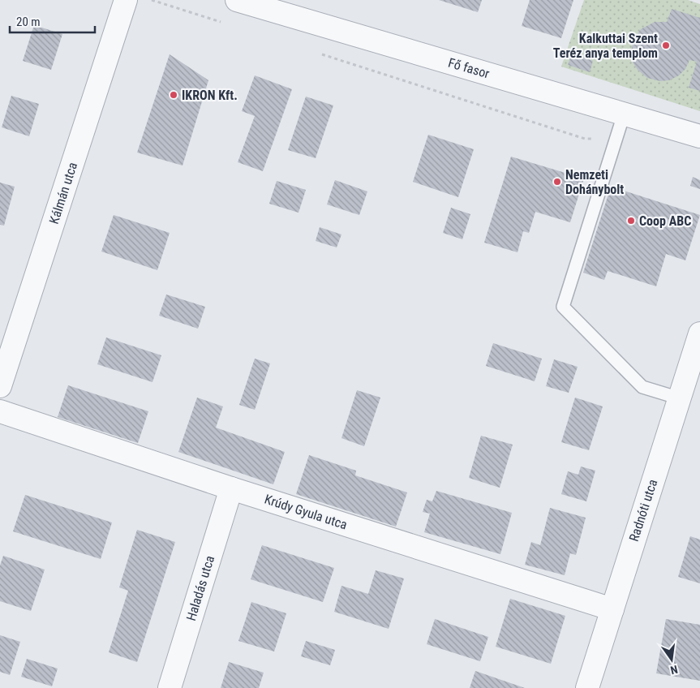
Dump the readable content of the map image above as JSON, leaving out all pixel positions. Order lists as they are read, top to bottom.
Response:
{
  "streets": {
    "street": [
      "Fő fasor",
      "Kálmán utca",
      "Radnóti utca",
      "Krúdy Gyula utca",
      "Haladás utca"
    ]
  },
  "crossings": [
    ["Radnóti utca", "Krúdy Gyula utca"],
    ["Krúdy Gyula utca", "Haladás utca"]
  ],
  "places": [
    "Kalkuttai Szent Teréz anya templom",
    "IKRON Kft.",
    "Nemzeti Dohánybolt",
    "Coop ABC"
  ],
  "scale_bar": "20 m",
  "north": "bottom"
}
